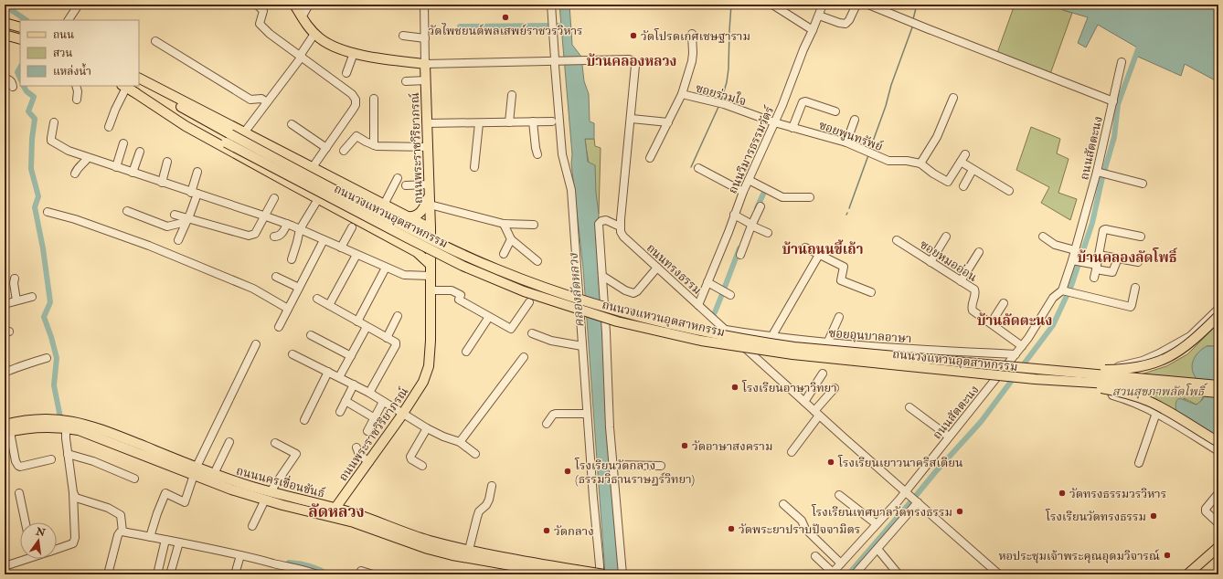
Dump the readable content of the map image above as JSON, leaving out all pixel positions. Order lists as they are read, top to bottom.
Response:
{
  "streets": {
    "main road": ["ถนนพระราชวิริยาภรณ์", "ถนนวงแหวนอุตสาหกรรม", "ถนนนครเขื่อนขันธ์"],
    "street": [
      "ซอยร่วมใจ",
      "ซอยพูนทรัพย์",
      "ถนนสัตตะนง",
      "ถนนวิมารธรรมวัตร์",
      "ซอยหมออ่อน",
      "ถนนทรงธรรม",
      "ซอยอุนบาลอาษา"
    ]
  },
  "crossings": [
    ["ซอยร่วมใจ", "ซอยพูนทรัพย์"],
    ["ซอยร่วมใจ", "ถนนวิมารธรรมวัตร์"],
    ["ซอยพูนทรัพย์", "ถนนวิมารธรรมวัตร์"],
    ["ถนนพระราชวิริยาภรณ์", "ถนนวงแหวนอุตสาหกรรม"],
    ["ถนนพระราชวิริยาภรณ์", "ถนนนครเขื่อนขันธ์"],
    ["ถนนสัตตะนง", "ซอยหมออ่อน"],
    ["ถนนสัตตะนง", "ถนนทรงธรรม"],
    ["ถนนสัตตะนง", "ซอยอุนบาลอาษา"],
    ["ถนนวิมารธรรมวัตร์", "ถนนทรงธรรม"],
    ["ถนนทรงธรรม", "ซอยอุนบาลอาษา"]
  ],
  "districts": [
    "บ้านคลองหลวง",
    "บ้านถนนขี้เถ้า",
    "บ้านคลองลัดโพธิ์",
    "บ้านลัดตะนง",
    "ลัดหลวง"
  ],
  "water": ["คลองลัดหลวง"],
  "parks": ["สวนสุขภาพลัดโพธิ์"],
  "places": [
    "วัดไพชยนต์พลเสพย์ราชวรวิหาร",
    "วัดโปรดเกศเชษฐาราม",
    "โรงเรียนอาษาวิทยา",
    "วัดอาษาสงคราม",
    "โรงเรียนเยาวนาคริสเตียน",
    "โรงเรียนวัดกลาง (ธรรมวิธานราษฎร์วิทยา)",
    "วัดทรงธรรมวรวิหาร",
    "โรงเรียนเทศบาลวัดทรงธรรม",
    "โรงเรียนวัดทรงธรรม",
    "วัดพระยาปราบปัจจามิตร",
    "วัดกลาง",
    "หอประชุมเจ้าพระคุณอุดมวิจารณ์"
  ],
  "legend": ["ถนน", "สวน", "แหล่งน้ำ"],
  "north": "top"
}
